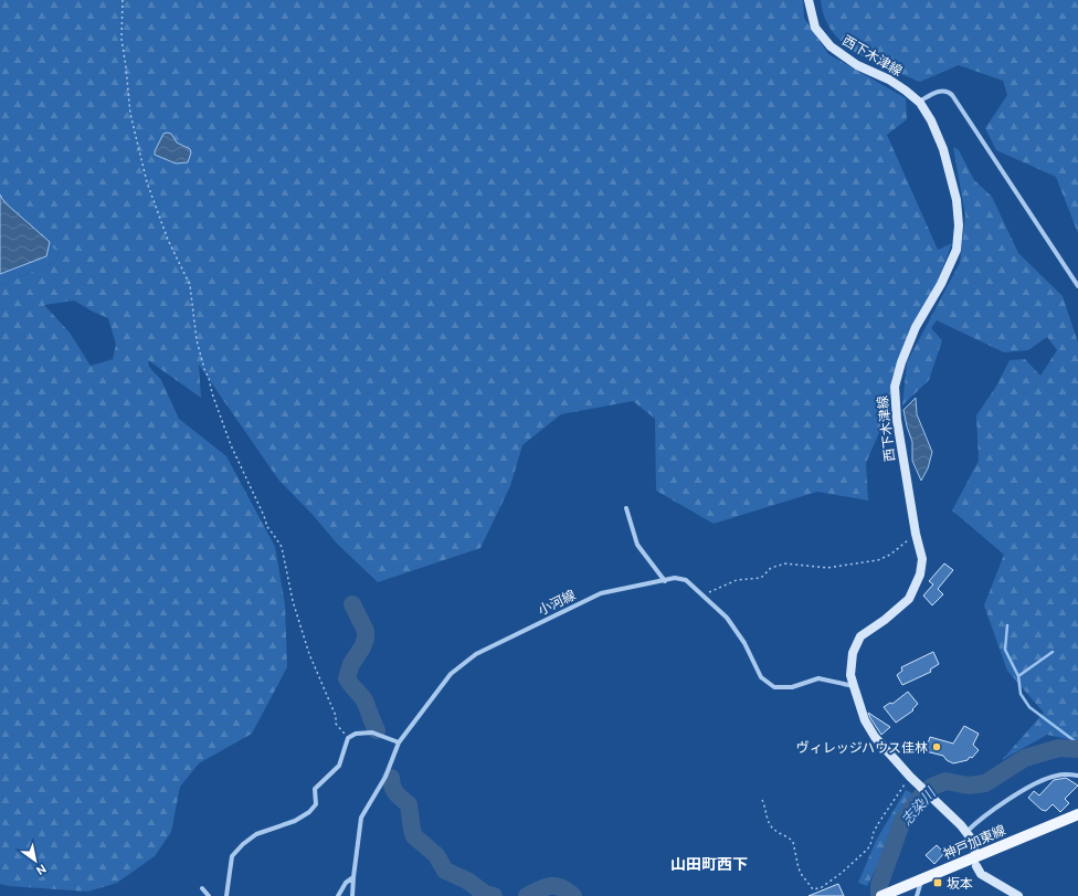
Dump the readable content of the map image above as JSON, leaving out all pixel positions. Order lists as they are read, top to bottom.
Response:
{
  "streets": {
    "main road": ["神戸加東線"],
    "street": ["西下木津線", "小河線"]
  },
  "crossings": [
    ["西下木津線", "小河線"],
    ["西下木津線", "神戸加東線"]
  ],
  "districts": ["山田町西下"],
  "water": ["志染川"],
  "places": {
    "other": ["ヴィレッジハウス佳林"],
    "transit": ["坂本"]
  },
  "north": "bottom right"
}
